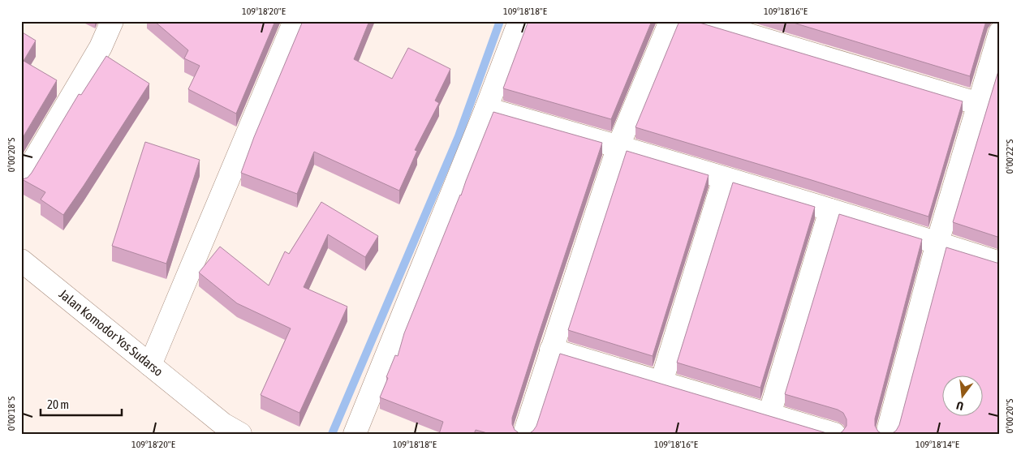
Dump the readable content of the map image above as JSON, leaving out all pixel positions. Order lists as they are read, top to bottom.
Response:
{
  "streets": {
    "street": ["Jalan Komodor Yos Sudarso"]
  },
  "scale_bar": "20 m",
  "north": "bottom",
  "coordinates": [
    "109°18'20\"E",
    "109°18'18\"E",
    "109°18'16\"E",
    "0°00'20\"S",
    "0°00'22\"S",
    "0°00'18\"S",
    "109°18'14\"E"
  ]
}
